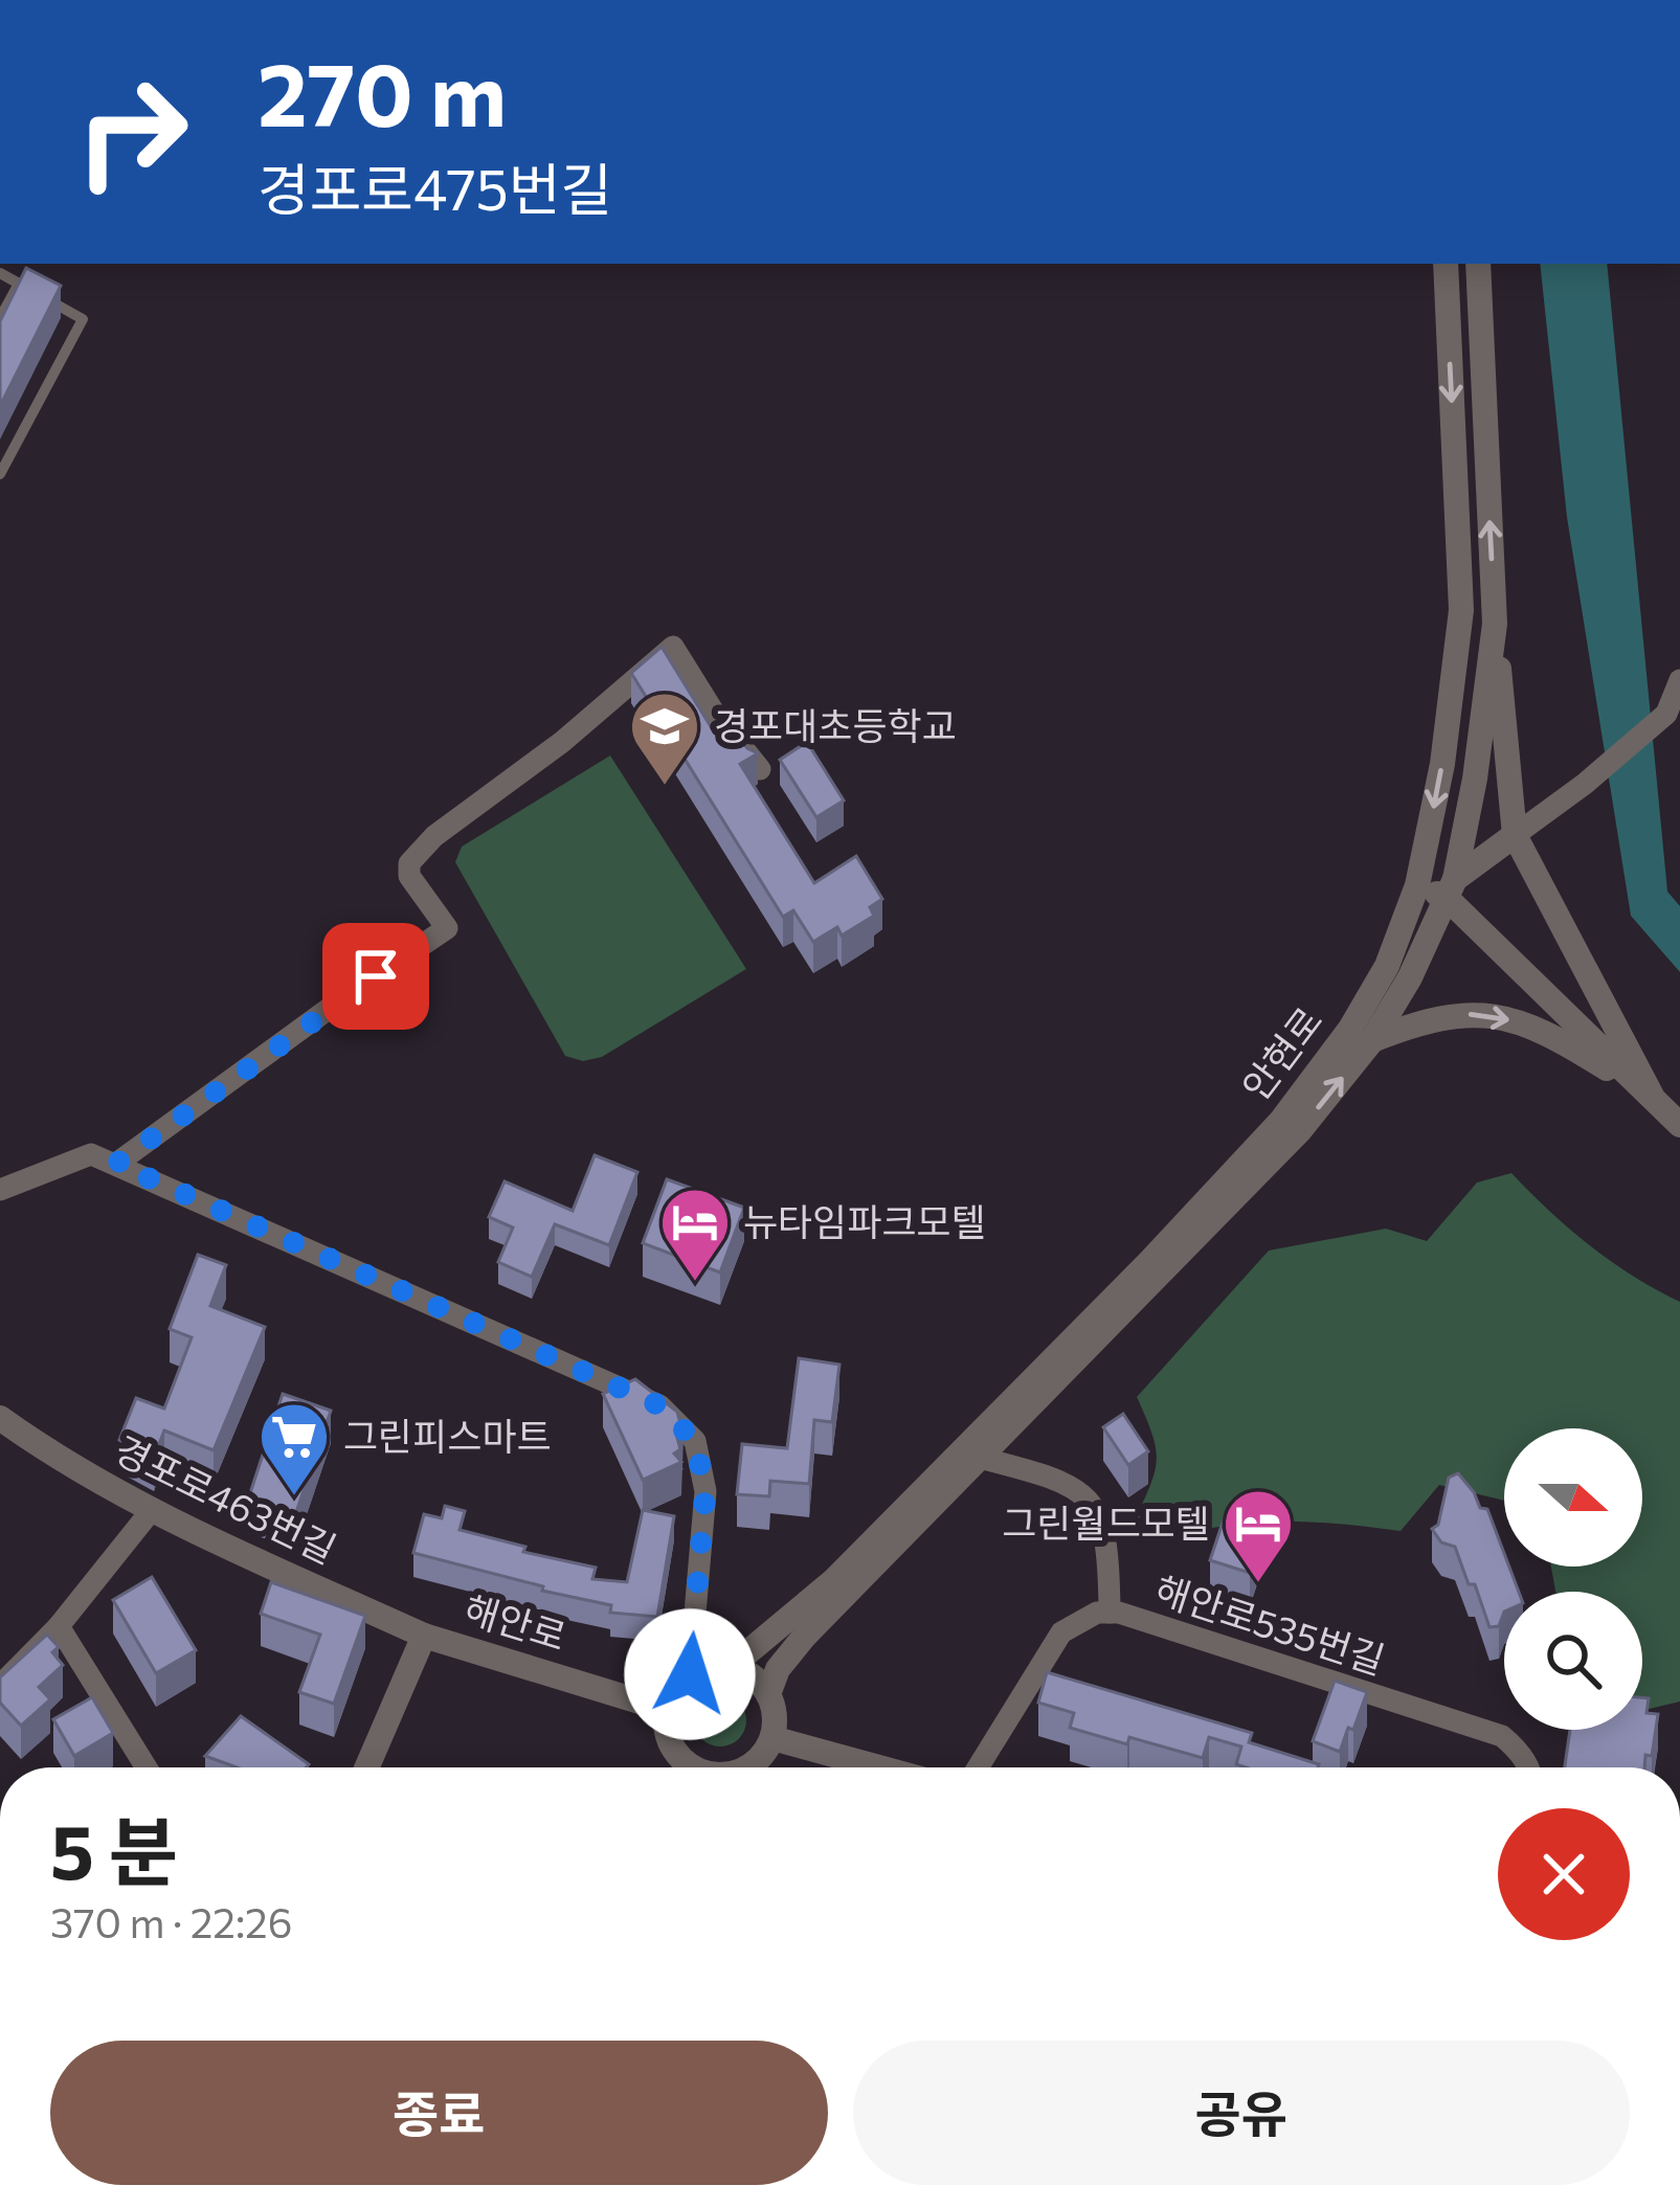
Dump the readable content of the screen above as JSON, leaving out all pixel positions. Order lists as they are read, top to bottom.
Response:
{
  "streets": {
    "street": [
      "안현로",
      "경포로463번길",
      "해안로",
      "해안로535번길"
    ]
  },
  "crossings": [
    ["경포로463번길", "해안로"]
  ],
  "places": {
    "school or university": ["경포대초등학교"],
    "hotel": ["뉴타임파크모텔", "그린월드모텔"],
    "supermarket": ["그린피스마트"]
  },
  "north": "right",
  "page": {
    "turn": ["270 m", "경포로475번길"],
    "heading": ["5 분", "370 m · 22:26"],
    "buttons": ["종료", "공유"]
  }
}
